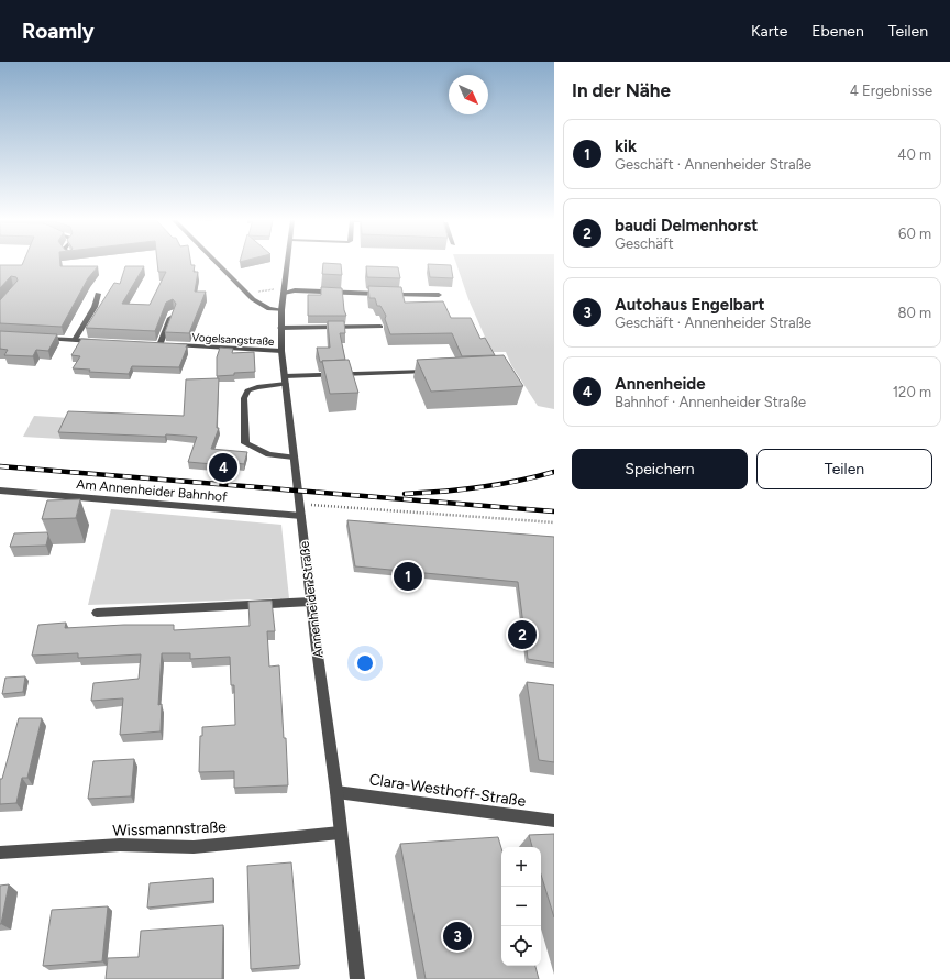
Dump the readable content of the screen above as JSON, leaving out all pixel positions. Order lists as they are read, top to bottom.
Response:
{
  "streets": {
    "street": [
      "Vogelsangstraße",
      "Am Annenheider Bahnhof",
      "Annenheider Straße",
      "Clara-Westhoff-Straße",
      "Wissmannstraße"
    ]
  },
  "crossings": [
    ["Vogelsangstraße", "Annenheider Straße"],
    ["Am Annenheider Bahnhof", "Annenheider Straße"],
    ["Annenheider Straße", "Clara-Westhoff-Straße"],
    ["Annenheider Straße", "Wissmannstraße"]
  ],
  "north": "bottom right",
  "page": {
    "header": "Roamly",
    "nav": ["Karte", "Ebenen", "Teilen"],
    "heading": ["In der Nähe", "4 Ergebnisse"],
    "list": [
      {
        "mark": "1",
        "name": "kik",
        "note": "Geschäft · Annenheider Straße",
        "value": "40 m"
      },
      {
        "mark": "2",
        "name": "baudi Delmenhorst",
        "note": "Geschäft",
        "value": "60 m"
      },
      {
        "mark": "3",
        "name": "Autohaus Engelbart",
        "note": "Geschäft · Annenheider Straße",
        "value": "80 m"
      },
      {
        "mark": "4",
        "name": "Annenheide",
        "note": "Bahnhof · Annenheider Straße",
        "value": "120 m"
      }
    ],
    "buttons": ["Speichern", "Teilen"],
    "pins": [
      "4",
      "1",
      "2",
      "3"
    ],
    "map_buttons": ["+", "−"]
  }
}
